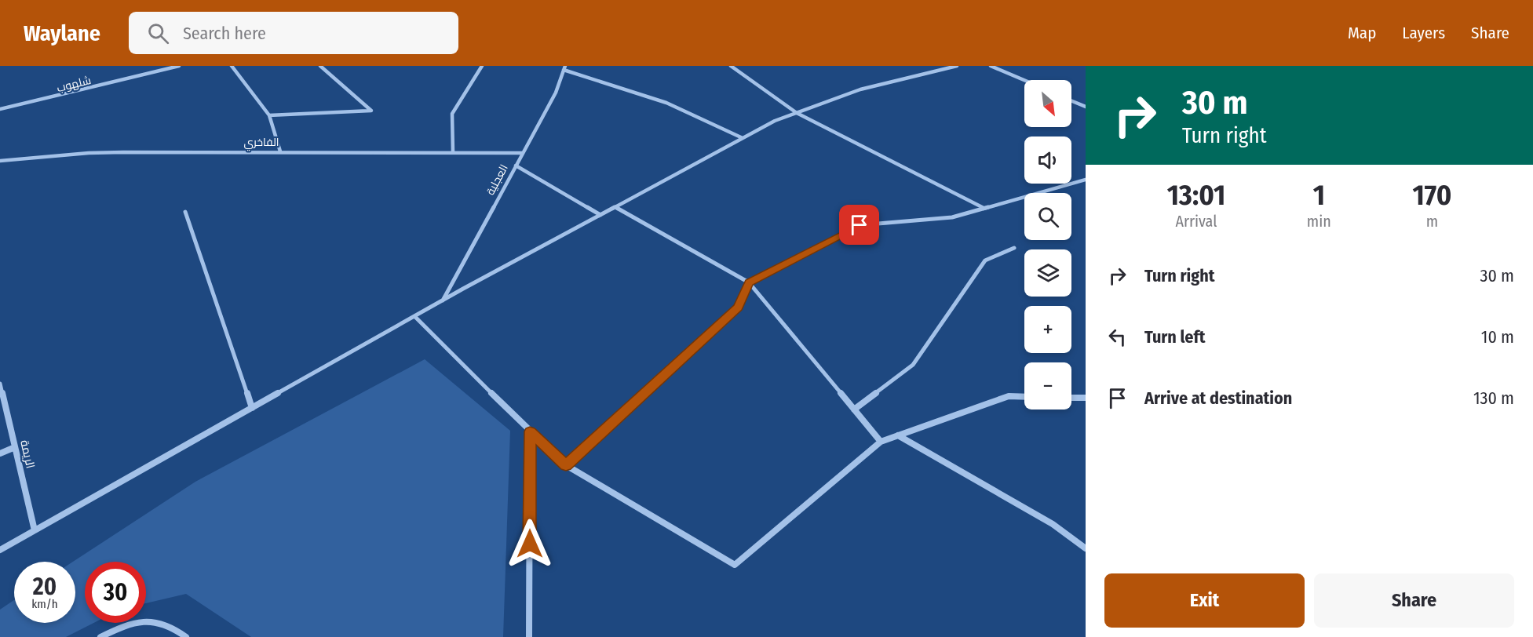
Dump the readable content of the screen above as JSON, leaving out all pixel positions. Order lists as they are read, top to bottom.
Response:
{
  "streets": {
    "street": [
      "شلهوب",
      "الفاخري",
      "العجلية",
      "الريمة"
    ]
  },
  "crossings": [
    ["الفاخري", "العجلية"]
  ],
  "north": "bottom right",
  "page": {
    "header": "Waylane",
    "search": "Search here",
    "nav": ["Map", "Layers", "Share"],
    "turn": ["30 m", "Turn right"],
    "map_buttons": ["+", "−"],
    "eta": [
      "13:01",
      "Arrival",
      "1",
      "min",
      "170",
      "m"
    ],
    "list": [
      {
        "name": "Turn right",
        "value": "30 m"
      },
      {
        "name": "Turn left",
        "value": "10 m"
      },
      {
        "name": "Arrive at destination",
        "value": "130 m"
      }
    ],
    "speed": "20 km/h",
    "limit": "30",
    "buttons": ["Exit", "Share"]
  }
}
